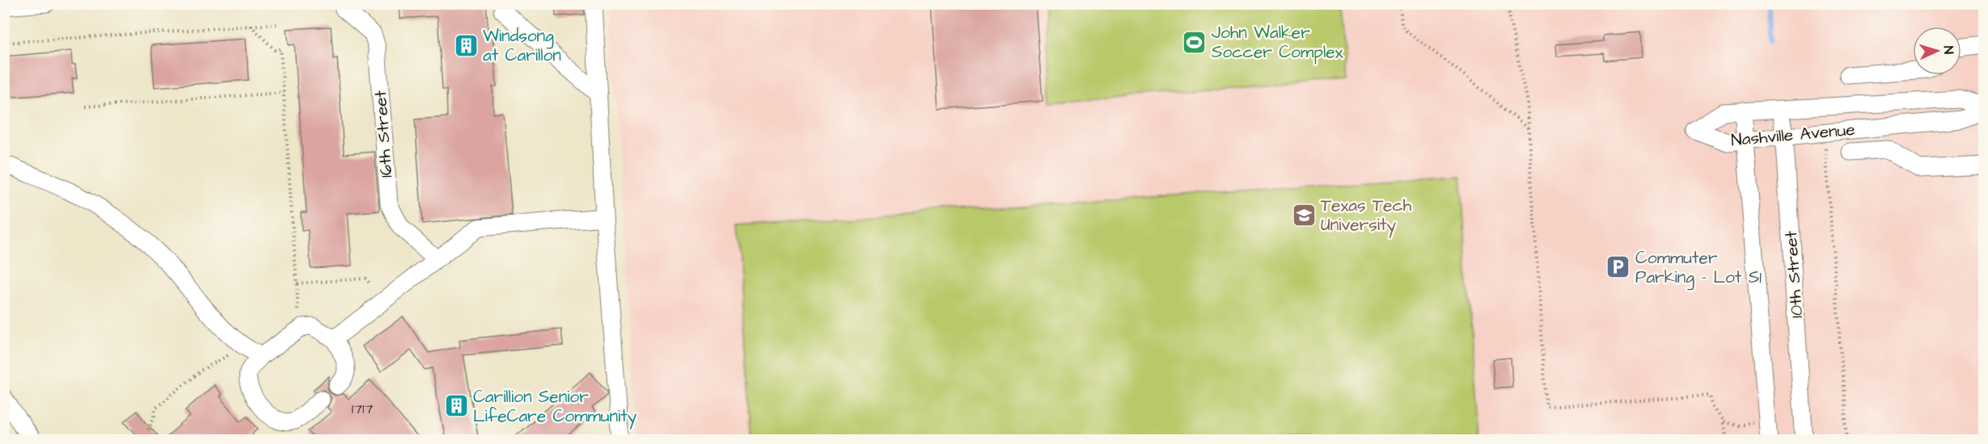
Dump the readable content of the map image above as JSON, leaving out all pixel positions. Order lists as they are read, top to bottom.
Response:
{
  "streets": {
    "street": ["16th Street", "Nashville Avenue", "10th Street"]
  },
  "crossings": [
    ["Nashville Avenue", "10th Street"]
  ],
  "places": {
    "sports": ["John Walker Soccer Complex"],
    "building": ["Windsong at Carillon", "Carillion Senior LifeCare Community"],
    "school or university": ["Texas Tech University"],
    "parking": ["Commuter Parking - Lot S1"]
  },
  "house_numbers": ["1717"],
  "north": "right"
}
